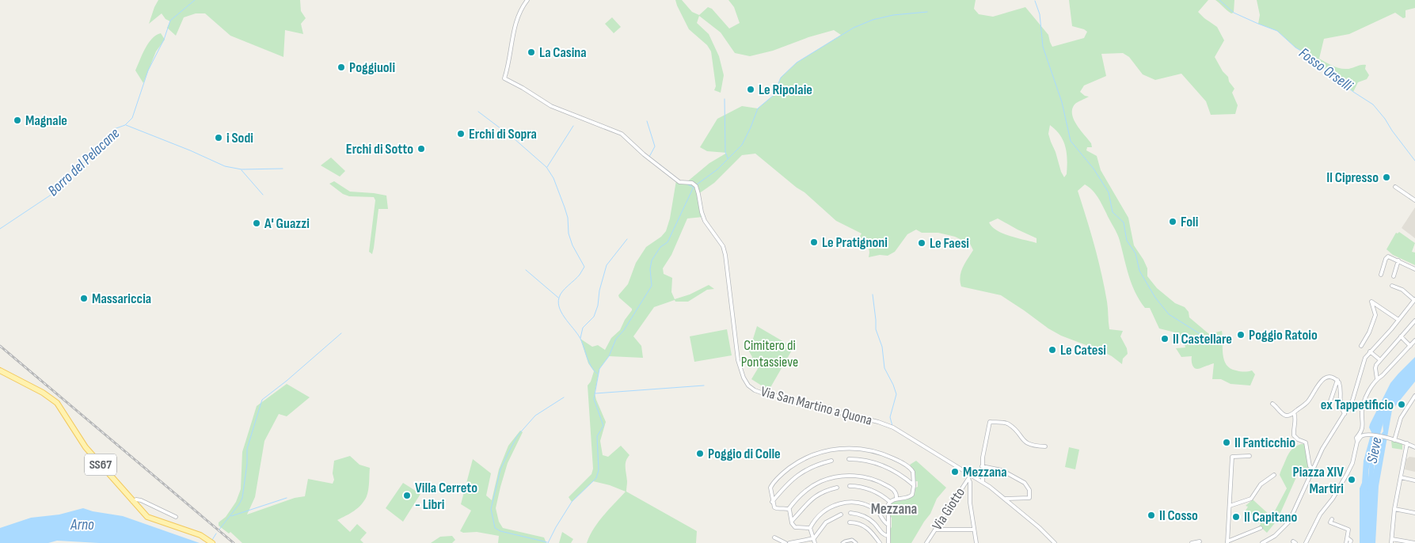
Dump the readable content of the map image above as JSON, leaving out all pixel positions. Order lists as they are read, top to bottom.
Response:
{
  "streets": {
    "main road": ["SS67"],
    "street": ["Via San Martino a Quona", "Via Giotto"]
  },
  "crossings": [
    ["Via San Martino a Quona", "Via Giotto"]
  ],
  "districts": ["Mezzana"],
  "water": [
    "Fosso Orselli",
    "Borro del Pelacane",
    "Sieve",
    "Arno"
  ],
  "parks": ["Cimitero di Pontassieve"],
  "places": [
    "La Casina",
    "Poggiuoli",
    "Le Ripolaie",
    "Magnale",
    "Erchi di Sopra",
    "i Sodi",
    "Erchi di Sotto",
    "Il Cipresso",
    "Foli",
    "A' Guazzi",
    "Le Pratignoni",
    "Le Faesi",
    "Massariccia",
    "Poggio Ratoio",
    "Il Castellare",
    "Le Catesi",
    "ex Tappetificio",
    "Il Fanticchio",
    "Poggio di Colle",
    "Mezzana",
    "Piazza XIV Martiri",
    "Villa Cerreto - Libri",
    "Il Cosso",
    "Il Capitano"
  ]
}
